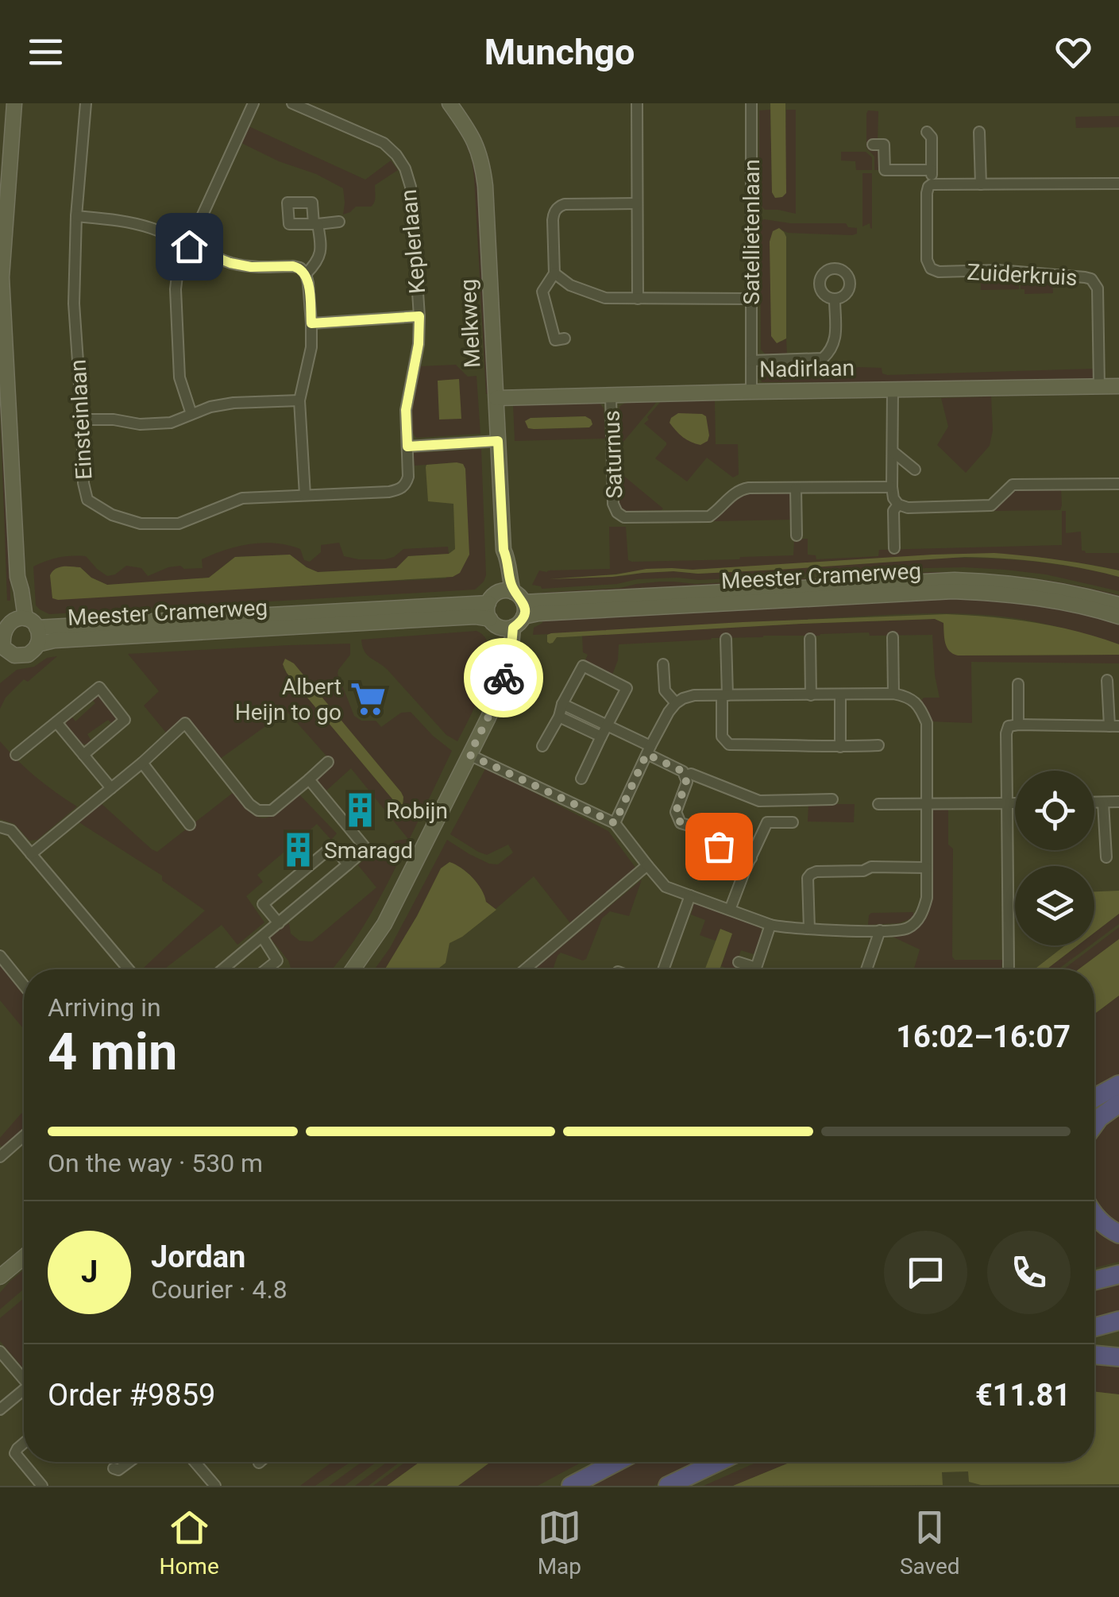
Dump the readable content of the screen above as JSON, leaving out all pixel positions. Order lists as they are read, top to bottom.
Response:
{
  "streets": {
    "main road": ["Melkweg", "Nadirlaan", "Meester Cramerweg"],
    "street": [
      "Satellietenlaan",
      "Keplerlaan",
      "Zuiderkruis",
      "Einsteinlaan",
      "Saturnus"
    ]
  },
  "crossings": [
    ["Satellietenlaan", "Nadirlaan"],
    ["Keplerlaan", "Einsteinlaan"],
    ["Zuiderkruis", "Nadirlaan"],
    ["Melkweg", "Nadirlaan"],
    ["Melkweg", "Meester Cramerweg"],
    ["Nadirlaan", "Saturnus"]
  ],
  "places": {
    "supermarket": ["Albert Heijn to go"],
    "building": ["Robijn", "Smaragd"]
  },
  "page": {
    "header": "Munchgo",
    "heading": ["4 min", "Arriving in", "16:02–16:07"],
    "panel": [
      "Jordan",
      "Courier · 4.8",
      "Order #9859",
      "€11.81"
    ],
    "bar": "On the way · 530 m",
    "round": "J",
    "tabs": ["Home", "Map", "Saved"]
  }
}
